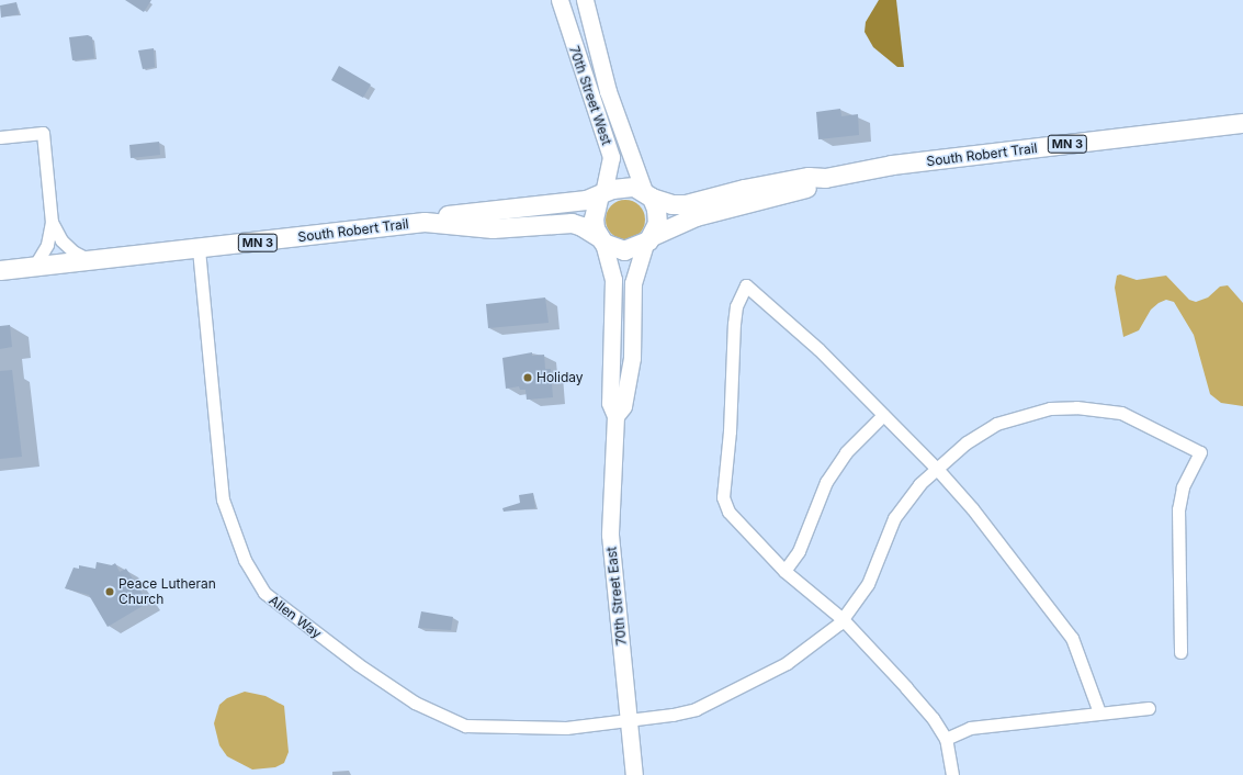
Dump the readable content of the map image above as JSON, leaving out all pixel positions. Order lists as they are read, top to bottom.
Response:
{
  "streets": {
    "main road": [
      "70th Street West",
      "MN 3",
      "South Robert Trail",
      "70th Street East"
    ],
    "street": ["Allen Way"]
  },
  "crossings": [
    ["70th Street West", "South Robert Trail"],
    ["70th Street West", "70th Street East"],
    ["South Robert Trail", "70th Street East"],
    ["South Robert Trail", "Allen Way"],
    ["70th Street East", "Allen Way"]
  ],
  "places": ["Holiday", "Peace Lutheran Church"]
}
